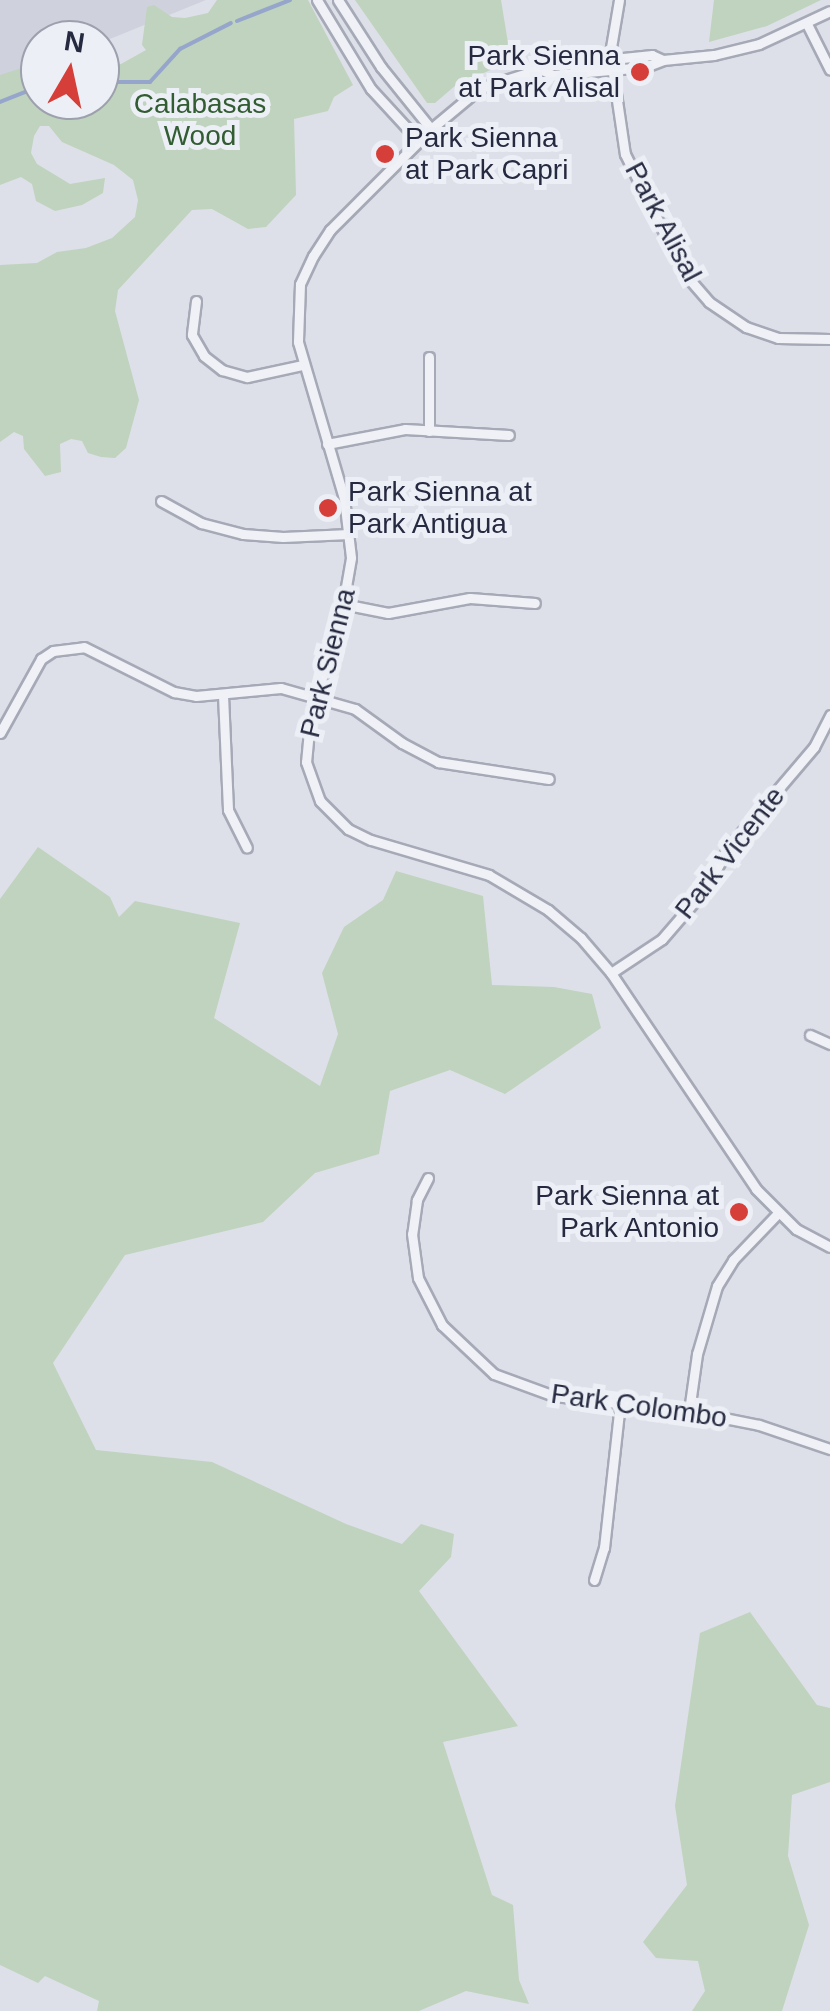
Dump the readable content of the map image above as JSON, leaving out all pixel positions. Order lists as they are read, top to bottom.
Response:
{
  "streets": {
    "street": [
      "Park Alisal",
      "Park Sienna",
      "Park Vicente",
      "Park Colombo"
    ]
  },
  "crossings": [
    ["Park Alisal", "Park Sienna"],
    ["Park Sienna", "Park Vicente"]
  ],
  "parks": ["Calabasas Wood"],
  "places": [
    "Park Sienna at Park Alisal",
    "Park Sienna at Park Capri",
    "Park Sienna at Park Antigua",
    "Park Sienna at Park Antonio"
  ],
  "north": "top"
}
